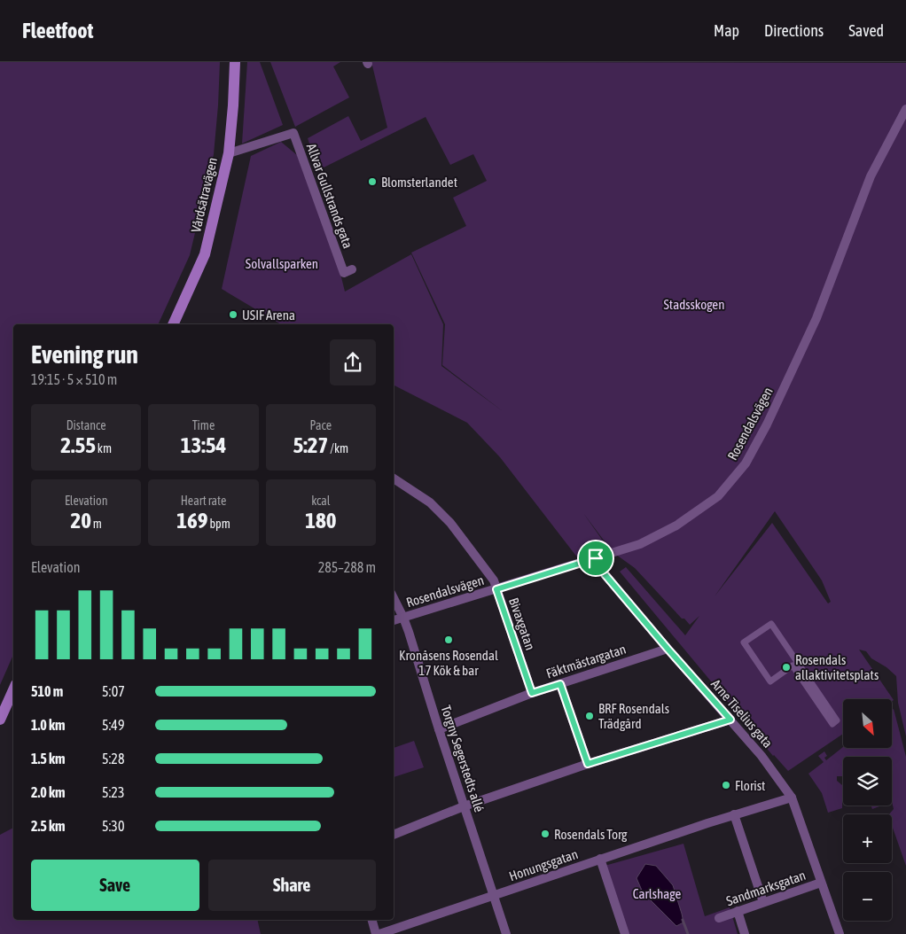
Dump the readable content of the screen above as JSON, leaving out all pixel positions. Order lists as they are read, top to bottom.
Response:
{
  "streets": {
    "main road": ["Vårdsätravägen"],
    "street": [
      "Allvar Gullstrands gata",
      "Rosendalsvägen",
      "Bivaxgatan",
      "Fäktmästargatan",
      "Arne Tiselius gata",
      "Torgny Segerstedts allé",
      "Honungsgatan",
      "Sandmarksgatan"
    ]
  },
  "crossings": [
    ["Vårdsätravägen", "Allvar Gullstrands gata"],
    ["Rosendalsvägen", "Bivaxgatan"],
    ["Rosendalsvägen", "Arne Tiselius gata"],
    ["Rosendalsvägen", "Torgny Segerstedts allé"],
    ["Bivaxgatan", "Fäktmästargatan"],
    ["Fäktmästargatan", "Arne Tiselius gata"],
    ["Fäktmästargatan", "Torgny Segerstedts allé"],
    ["Arne Tiselius gata", "Honungsgatan"],
    ["Arne Tiselius gata", "Sandmarksgatan"],
    ["Torgny Segerstedts allé", "Honungsgatan"]
  ],
  "parks": ["Solvallsparken", "Stadsskogen", "Carlshage"],
  "places": [
    "Blomsterlandet",
    "USIF Arena",
    "Kronåsens Rosendal 17 Kök & bar",
    "Rosendals allaktivitetsplats",
    "BRF Rosendals Trädgård",
    "Florist",
    "Rosendals Torg"
  ],
  "north": "bottom right",
  "page": {
    "header": "Fleetfoot",
    "nav": ["Map", "Directions", "Saved"],
    "heading": ["Evening run", "19:15 · 5 × 510 m"],
    "stats": [
      ["Distance", "2.55 km"],
      ["Time", "13:54"],
      ["Pace", "5:27 /km"],
      ["Elevation", "20 m"],
      ["Heart rate", "169 bpm"],
      ["kcal", "180"]
    ],
    "chart": ["Elevation", "285–288 m"],
    "list": [
      {
        "name": "510 m",
        "note": "5:07"
      },
      {
        "name": "1.0 km",
        "note": "5:49"
      },
      {
        "name": "1.5 km",
        "note": "5:28"
      },
      {
        "name": "2.0 km",
        "note": "5:23"
      },
      {
        "name": "2.5 km",
        "note": "5:30"
      }
    ],
    "map_buttons": ["+", "−"],
    "buttons": ["Save", "Share"]
  }
}
